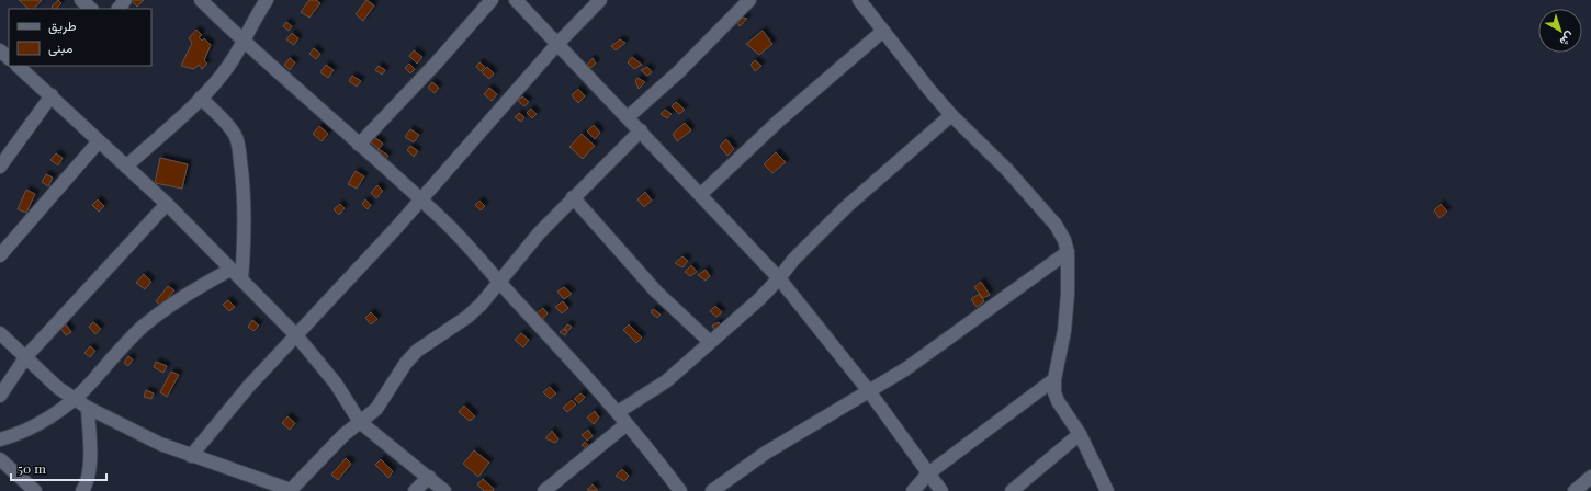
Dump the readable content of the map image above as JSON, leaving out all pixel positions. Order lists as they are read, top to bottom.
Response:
{
  "legend": ["طريق", "مبنى"],
  "scale_bar": "50 m",
  "north": "bottom right"
}
